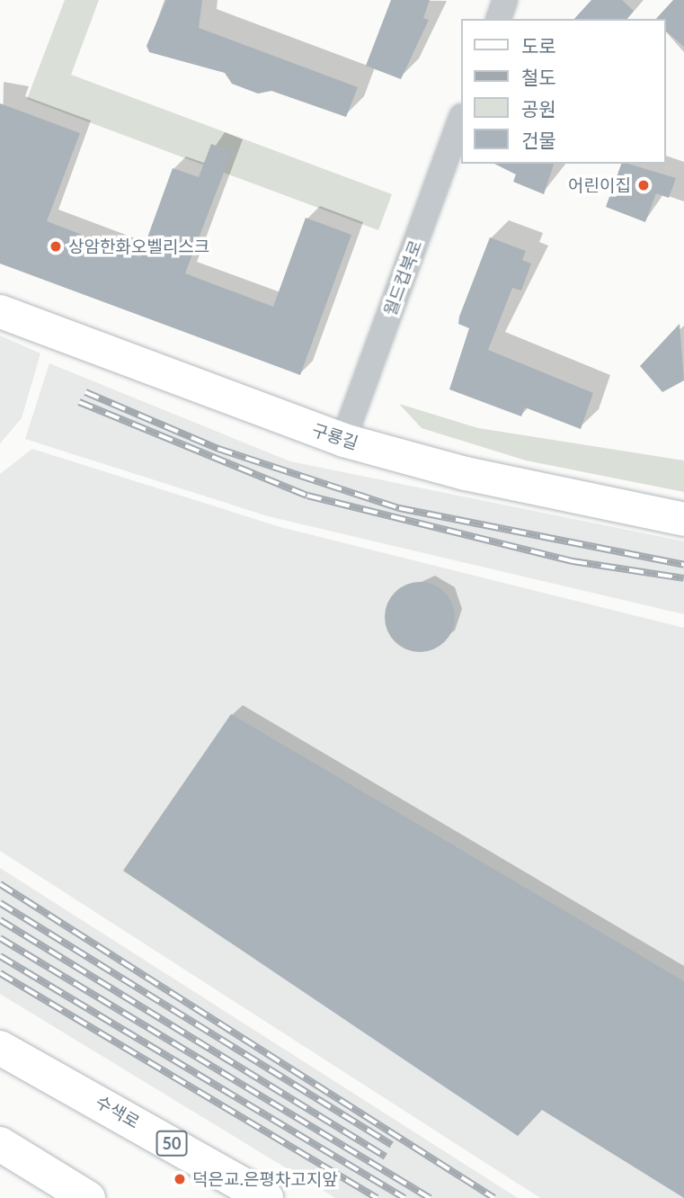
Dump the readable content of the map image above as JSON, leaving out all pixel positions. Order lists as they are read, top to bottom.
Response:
{
  "streets": {
    "main road": ["구룡길", "수색로", "50"],
    "street": ["월드컵북로"]
  },
  "crossings": [
    ["월드컵북로", "구룡길"]
  ],
  "places": ["어린이집", "상암한화오벨리스크", "덕은교.은평차고지앞"],
  "legend": [
    "도로",
    "철도",
    "공원",
    "건물"
  ]
}
